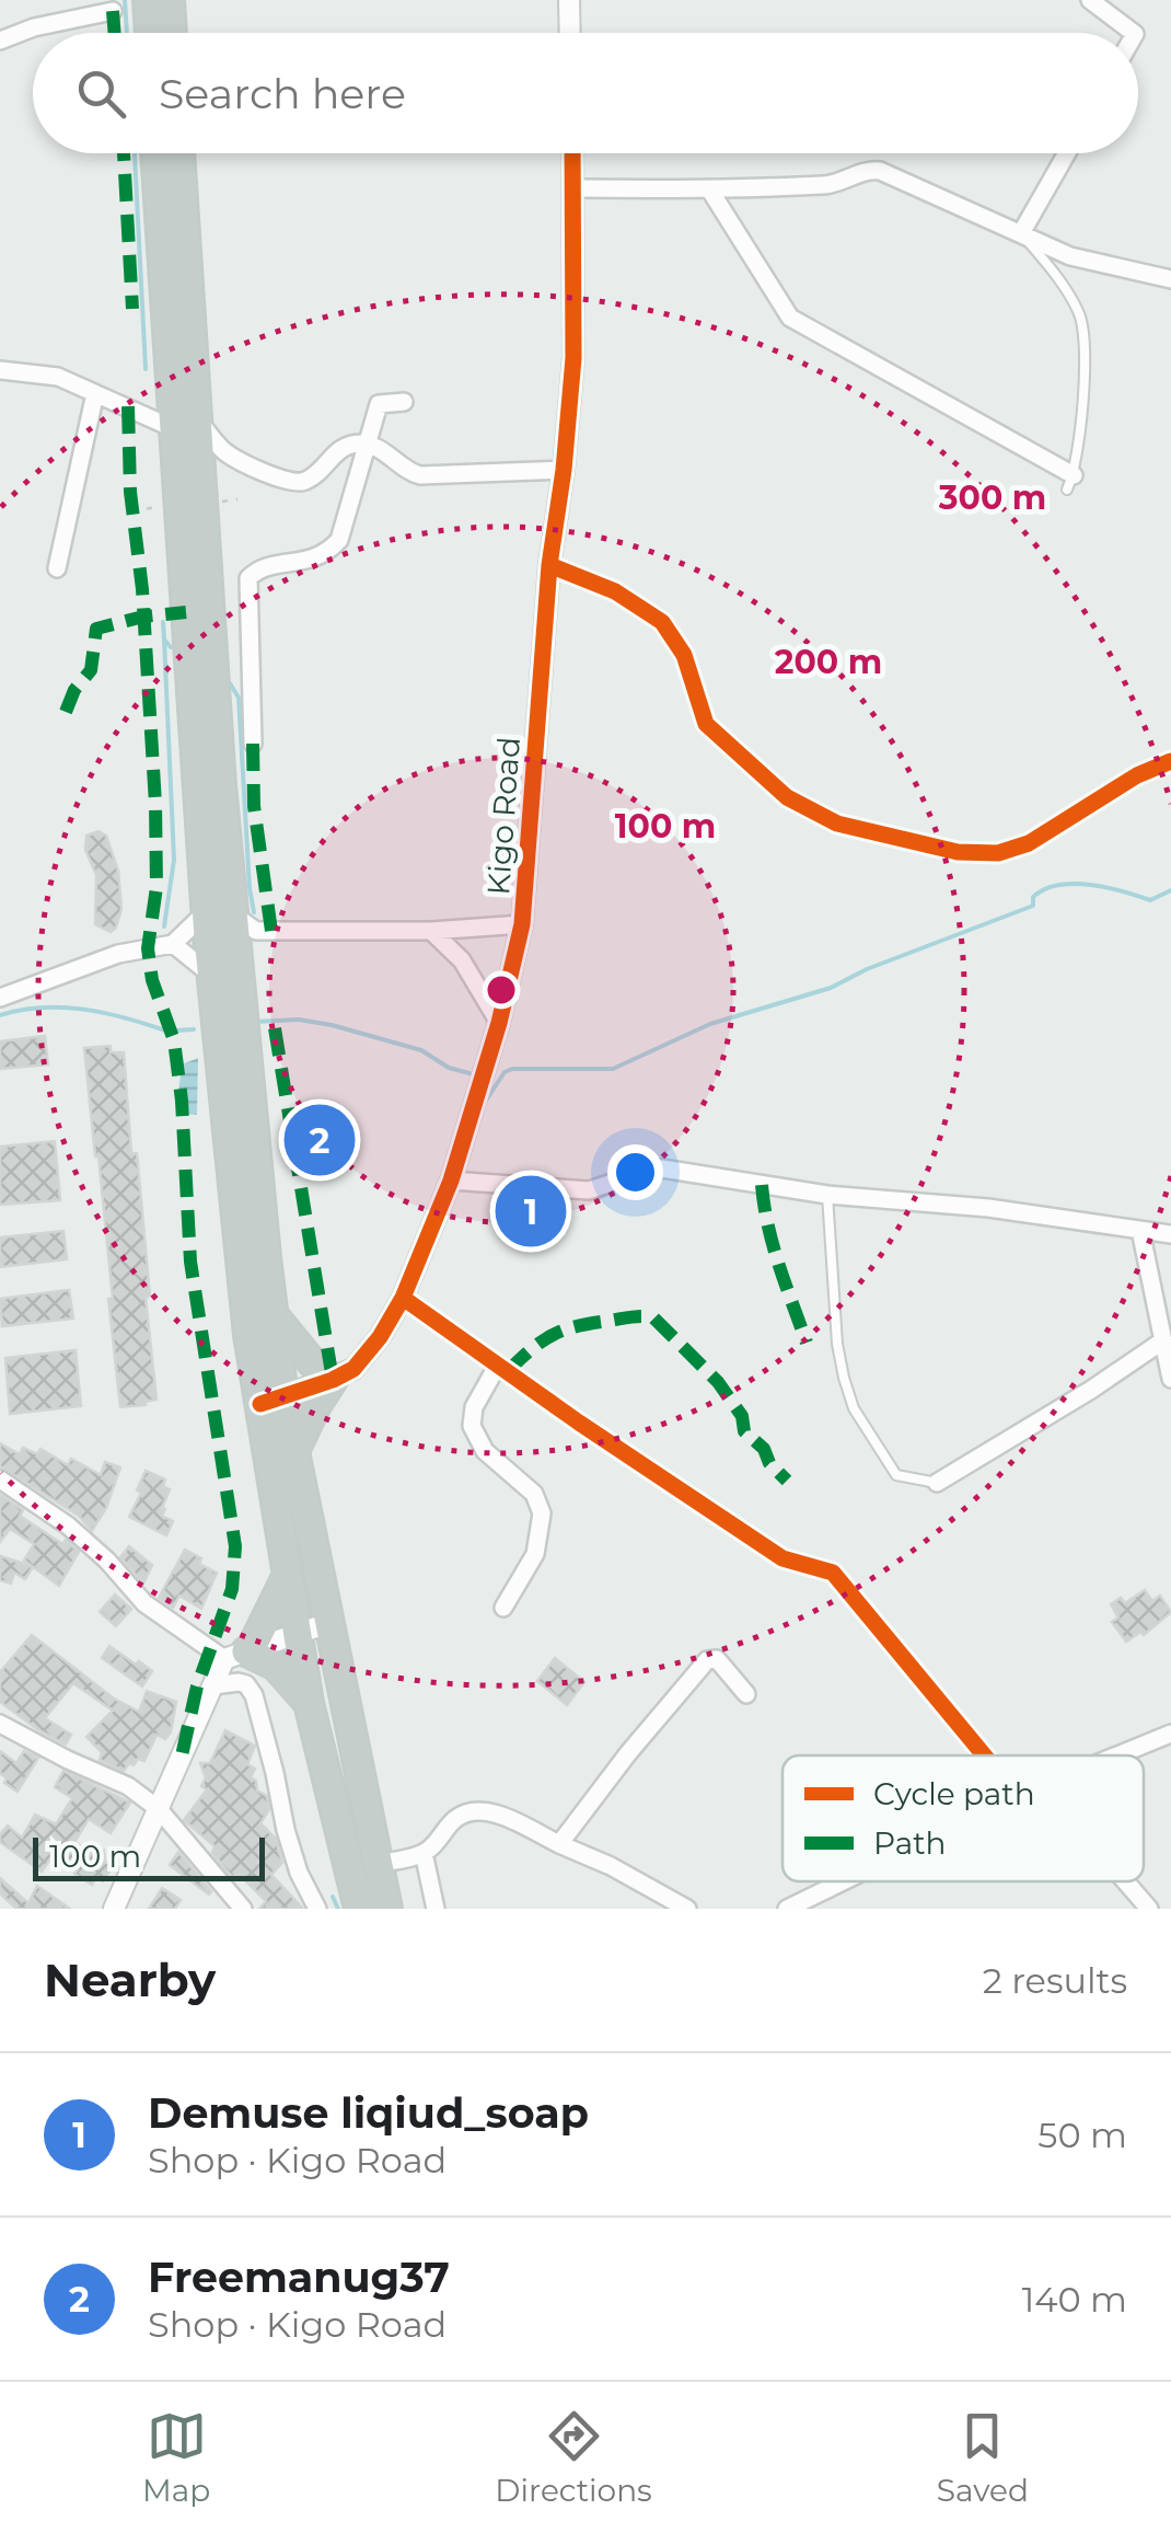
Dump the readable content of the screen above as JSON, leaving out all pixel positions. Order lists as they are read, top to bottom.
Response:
{
  "streets": {
    "street": ["Kigo Road"]
  },
  "legend": ["Cycle path", "Path"],
  "scale_bar": "100 m",
  "page": {
    "search": "Search here",
    "pins": ["2", "1"],
    "scale": "100 m",
    "heading": ["Nearby", "2 results"],
    "list": [
      {
        "mark": "1",
        "name": "Demuse liqiud_soap",
        "note": "Shop · Kigo Road",
        "value": "50 m"
      },
      {
        "mark": "2",
        "name": "Freemanug37",
        "note": "Shop · Kigo Road",
        "value": "140 m"
      }
    ],
    "nav": ["Map", "Directions", "Saved"]
  },
  "rings": ["300 m", "200 m", "100 m"]
}
